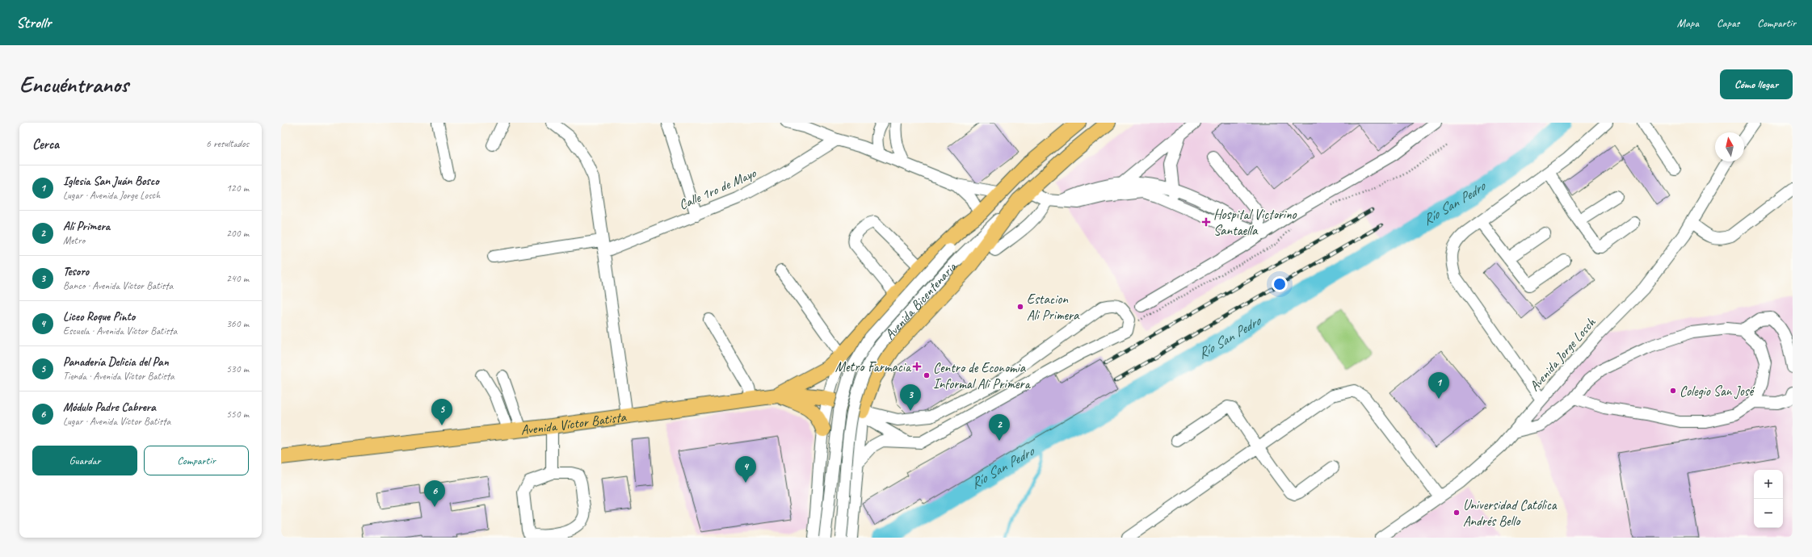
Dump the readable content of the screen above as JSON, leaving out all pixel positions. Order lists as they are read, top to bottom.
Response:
{
  "streets": {
    "main road": ["Avenida Bicentenaria", "Avenida Víctor Batista"],
    "street": ["Calle 1ro de Mayo", "Avenida Jorge Losch"]
  },
  "water": ["Río San Pedro"],
  "places": {
    "health": ["Hospital Victorino Santaella", "Metro Farmacia"],
    "other": [
      "Estacion Ali Primera",
      "Centro de Economia Informal Ali Primera",
      "Colegio San José",
      "Universidad Católica Andrés Bello"
    ]
  },
  "north": "top",
  "page": {
    "header": "Strollr",
    "nav": ["Mapa", "Capas", "Compartir"],
    "buttons": [
      "Cómo llegar",
      ["Guardar", "Compartir"]
    ],
    "title": "Encuéntranos",
    "heading": ["Cerca", "6 resultados"],
    "list": [
      {
        "mark": "1",
        "name": "Iglesia San Juán Bosco",
        "note": "Lugar · Avenida Jorge Losch",
        "value": "120 m"
      },
      {
        "mark": "2",
        "name": "Alí Primera",
        "note": "Metro",
        "value": "200 m"
      },
      {
        "mark": "3",
        "name": "Tesoro",
        "note": "Banco · Avenida Víctor Batista",
        "value": "240 m"
      },
      {
        "mark": "4",
        "name": "Liceo Roque Pinto",
        "note": "Escuela · Avenida Víctor Batista",
        "value": "360 m"
      },
      {
        "mark": "5",
        "name": "Panadería Delicia del Pan",
        "note": "Tienda · Avenida Víctor Batista",
        "value": "530 m"
      },
      {
        "mark": "6",
        "name": "Módulo Padre Cabrera",
        "note": "Lugar · Avenida Víctor Batista",
        "value": "550 m"
      }
    ],
    "pins": [
      "1",
      "3",
      "5",
      "2",
      "4",
      "6"
    ],
    "map_buttons": ["+", "−"]
  }
}
